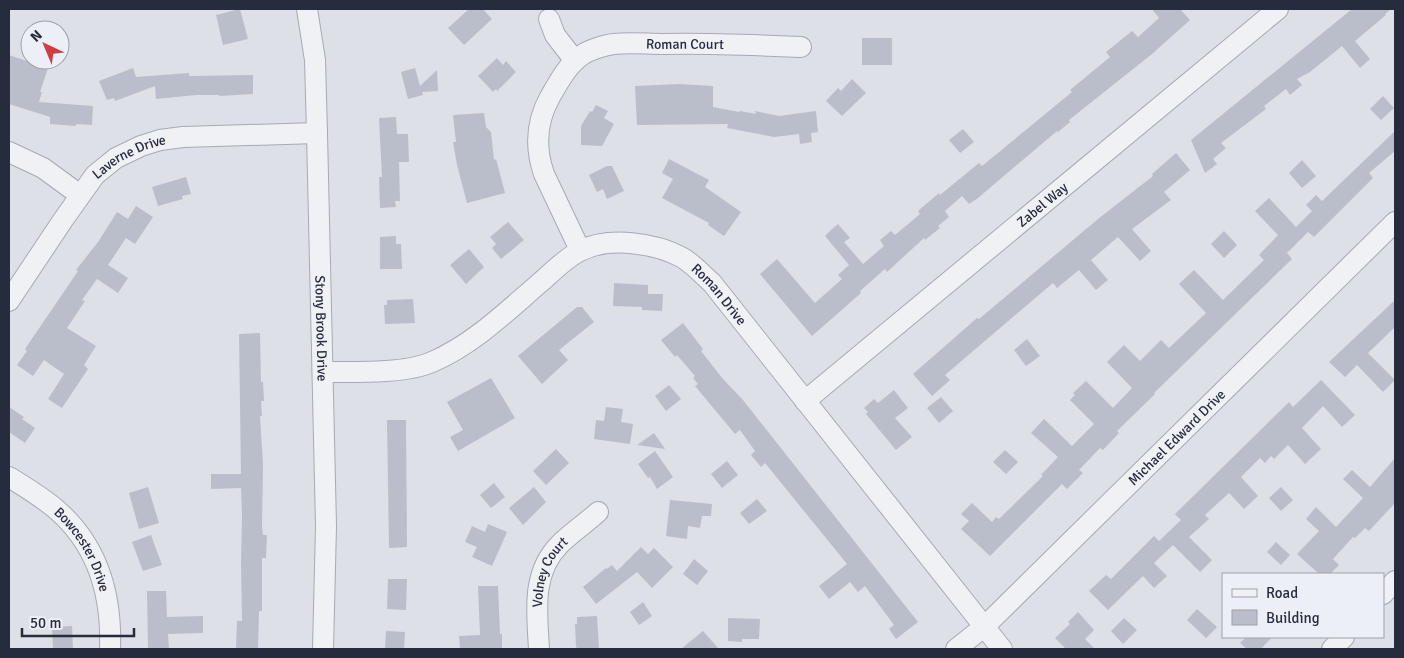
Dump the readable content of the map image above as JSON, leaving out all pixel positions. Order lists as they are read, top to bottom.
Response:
{
  "streets": {
    "street": [
      "Roman Court",
      "Laverne Drive",
      "Zabel Way",
      "Roman Drive",
      "Stony Brook Drive",
      "Michael Edward Drive",
      "Bowcester Drive",
      "Volney Court"
    ]
  },
  "crossings": [
    ["Roman Court", "Roman Drive"],
    ["Laverne Drive", "Stony Brook Drive"],
    ["Zabel Way", "Roman Drive"],
    ["Roman Drive", "Stony Brook Drive"],
    ["Roman Drive", "Michael Edward Drive"]
  ],
  "legend": ["Road", "Building"],
  "scale_bar": "50 m",
  "north": "top left"
}
